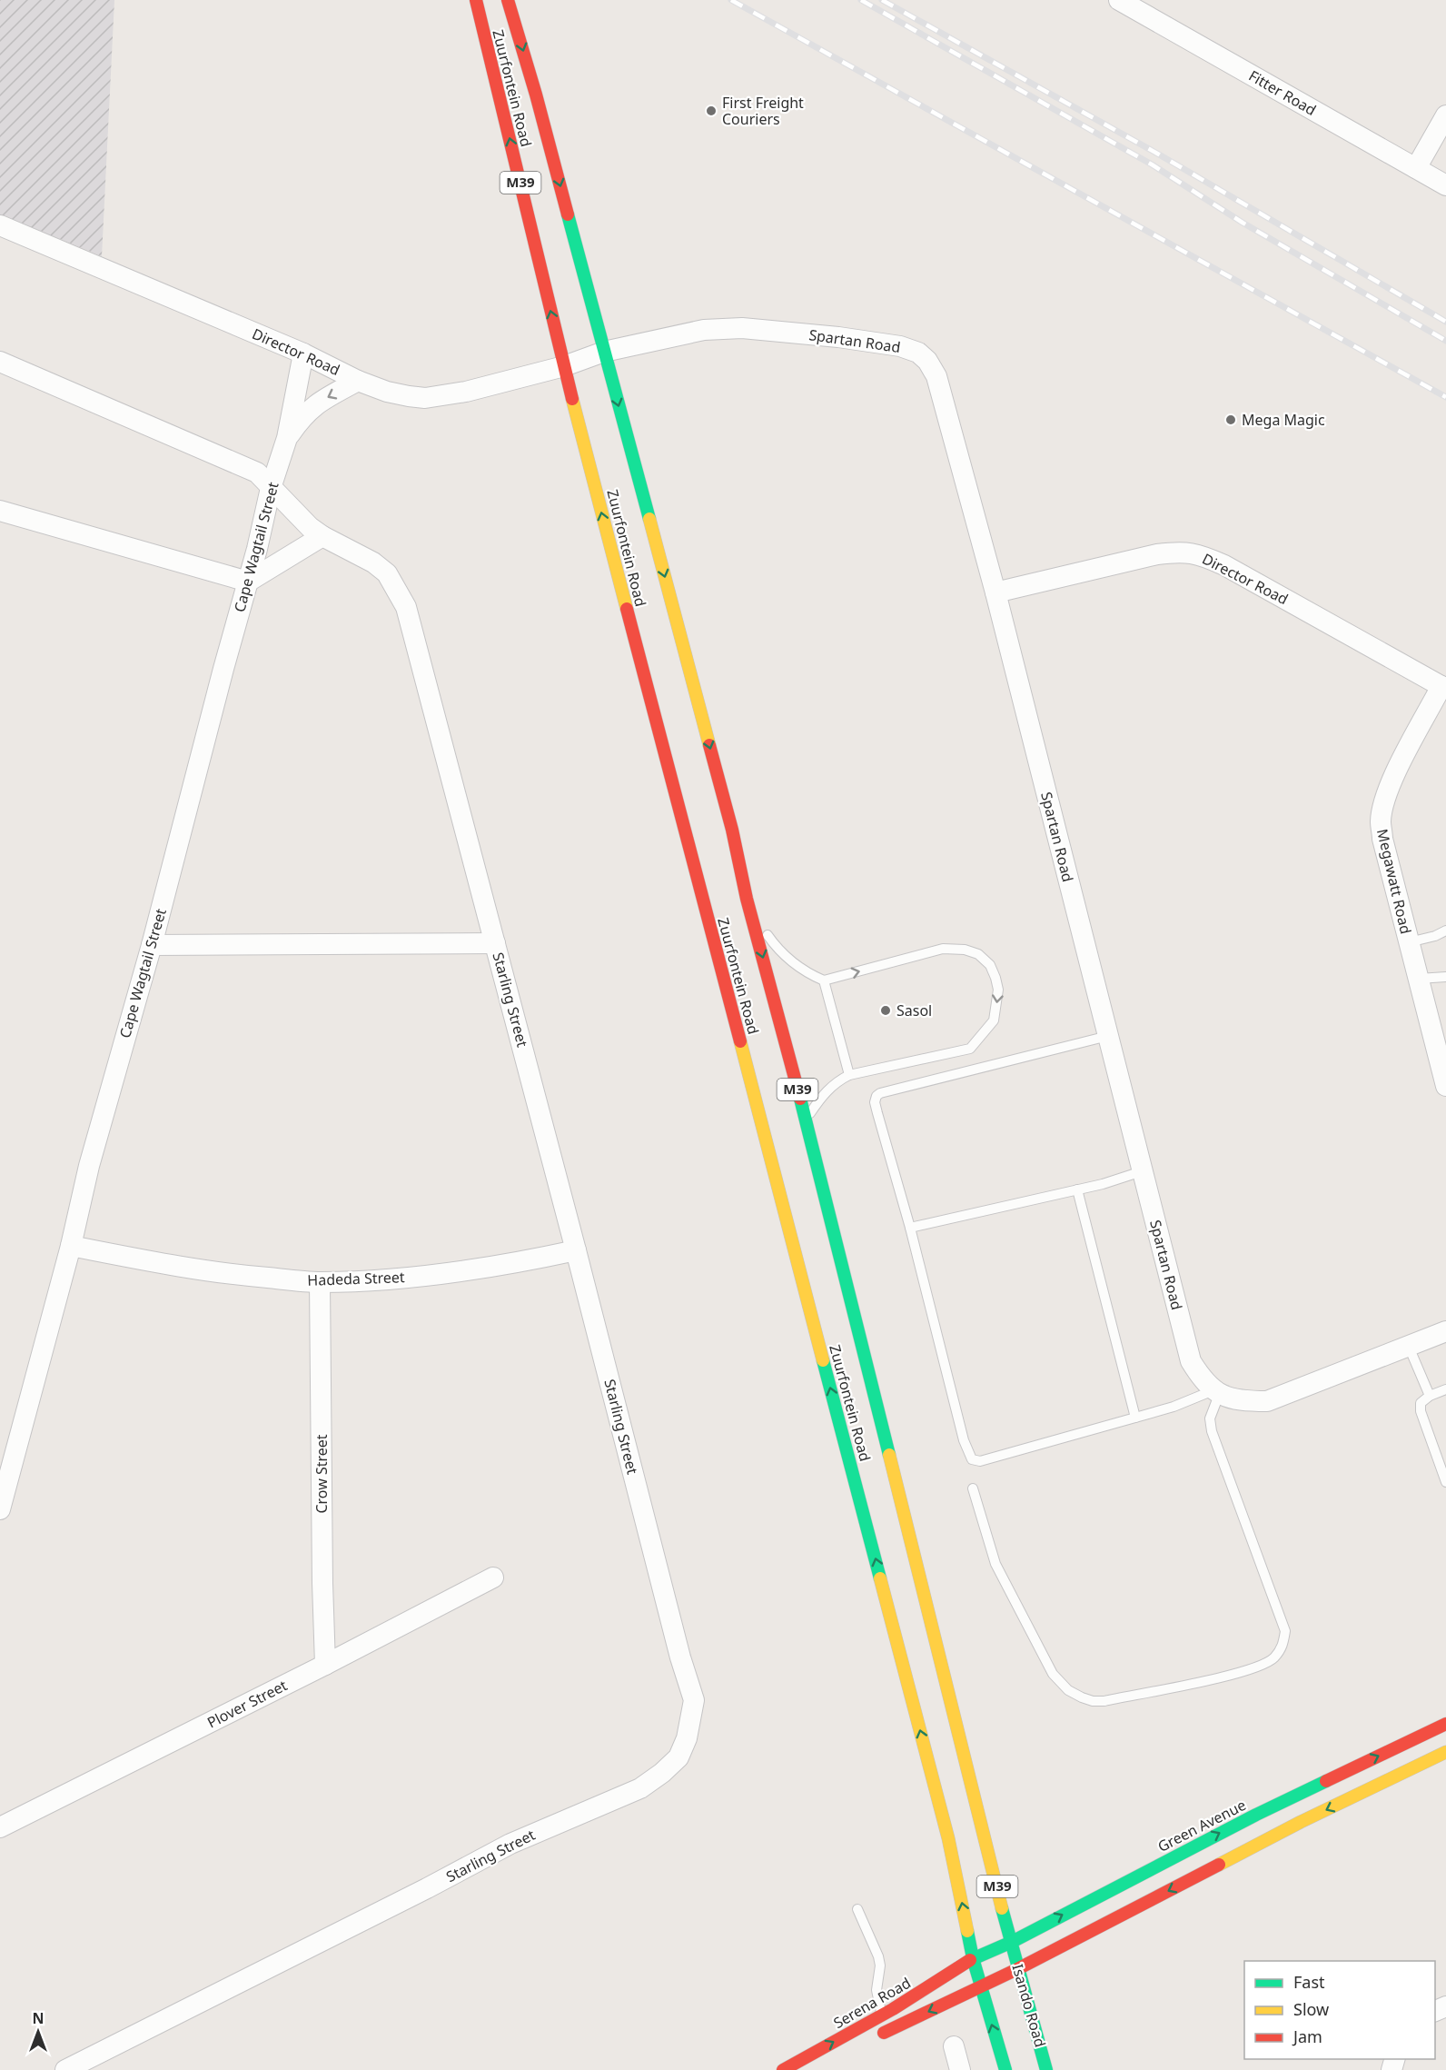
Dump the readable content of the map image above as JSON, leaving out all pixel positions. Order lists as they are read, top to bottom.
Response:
{
  "streets": {
    "main road": [
      "Zuurfontein Road",
      "M39",
      "Green Avenue",
      "Serena Road",
      "Isando Road"
    ],
    "street": [
      "Fitter Road",
      "Spartan Road",
      "Director Road",
      "Cape Wagtail Street",
      "Megawatt Road",
      "Starling Street",
      "Hadeda Street",
      "Crow Street",
      "Plover Street"
    ]
  },
  "crossings": [
    ["Zuurfontein Road", "M39"],
    ["Zuurfontein Road", "Spartan Road"],
    ["Zuurfontein Road", "Director Road"],
    ["Zuurfontein Road", "Green Avenue"],
    ["Zuurfontein Road", "Serena Road"],
    ["Zuurfontein Road", "Isando Road"],
    ["M39", "Green Avenue"],
    ["M39", "Serena Road"],
    ["Spartan Road", "Director Road"],
    ["Director Road", "Megawatt Road"],
    ["Cape Wagtail Street", "Starling Street"],
    ["Cape Wagtail Street", "Hadeda Street"],
    ["Starling Street", "Hadeda Street"],
    ["Hadeda Street", "Crow Street"],
    ["Crow Street", "Plover Street"],
    ["Green Avenue", "Serena Road"],
    ["Green Avenue", "Isando Road"]
  ],
  "one_way": ["Serena Road"],
  "places": ["First Freight Couriers", "Mega Magic", "Sasol"],
  "legend": ["Fast", "Slow", "Jam"],
  "north": "top"
}
